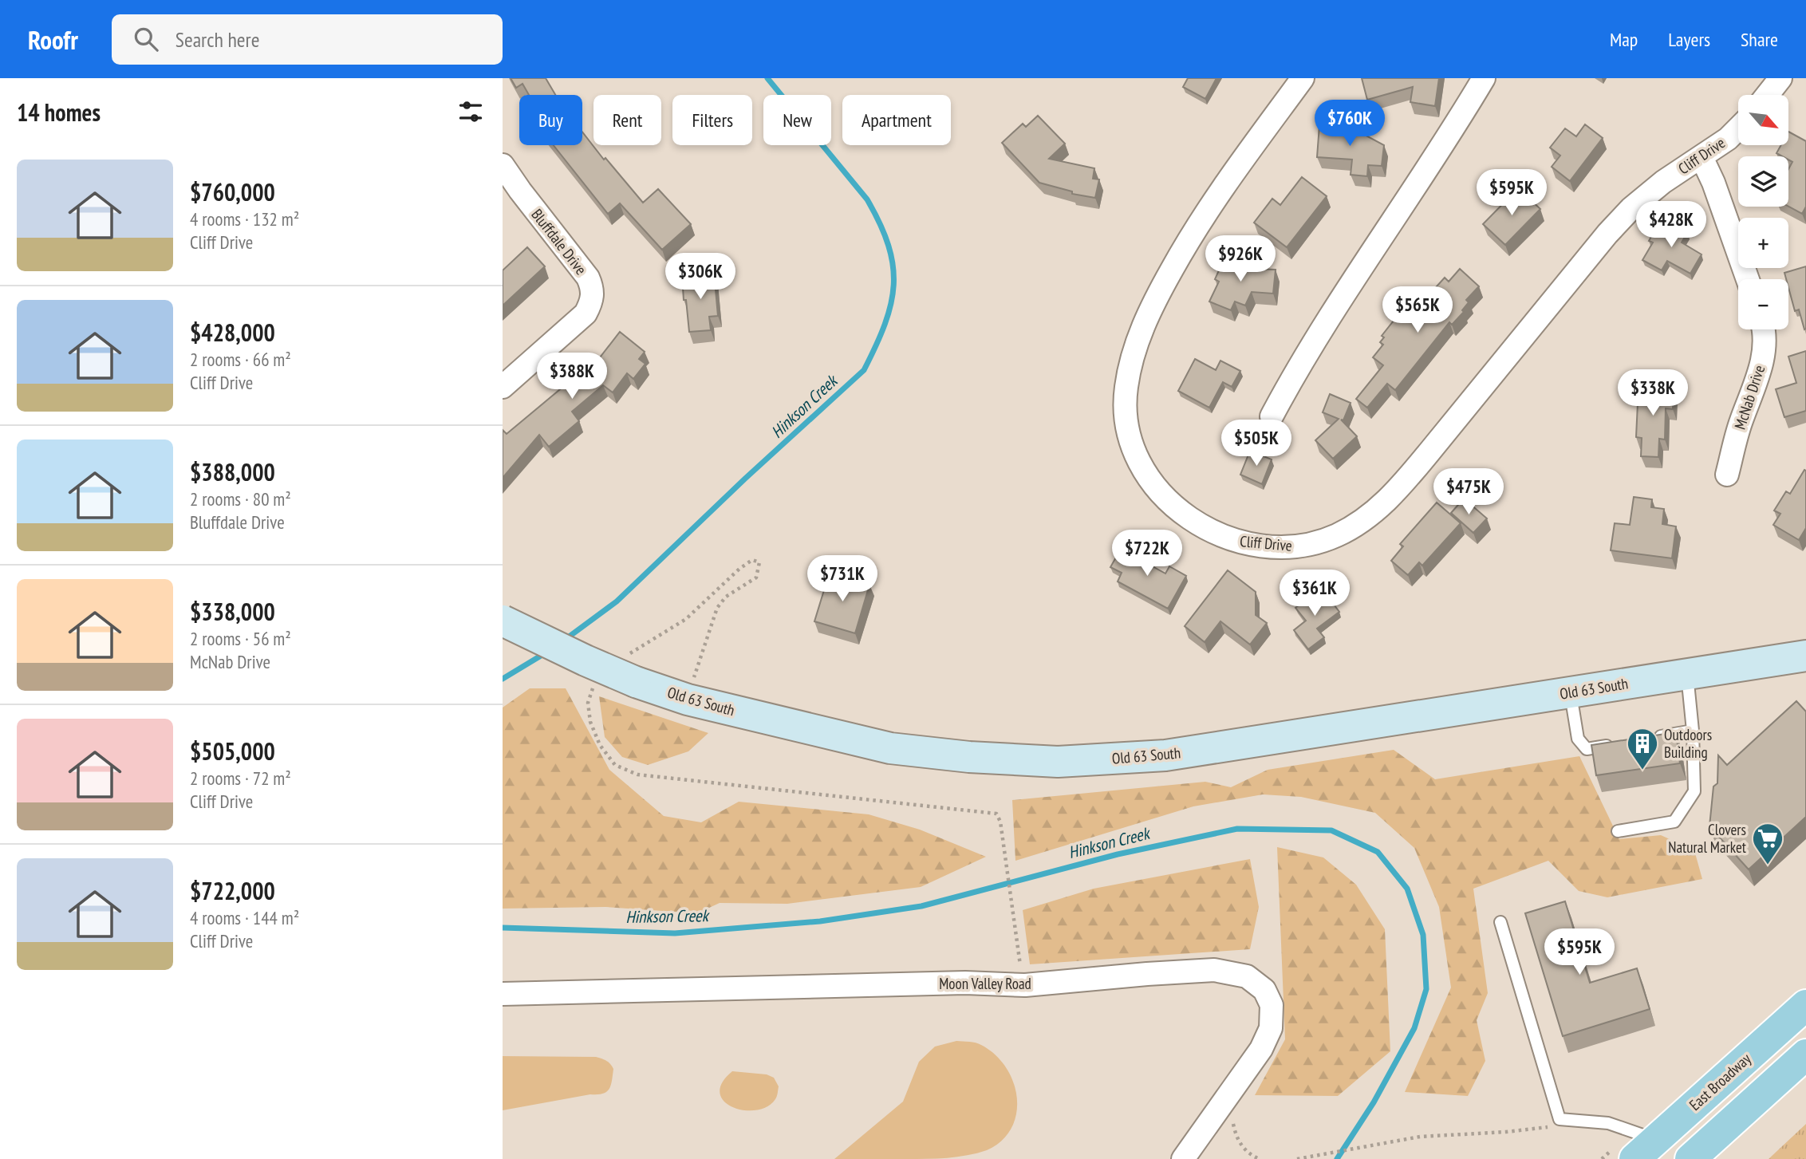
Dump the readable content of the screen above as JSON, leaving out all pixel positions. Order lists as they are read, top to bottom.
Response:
{
  "streets": {
    "main road": ["Old 63 South", "East Broadway"],
    "street": [
      "Cliff Drive",
      "Bluffdale Drive",
      "McNab Drive",
      "Moon Valley Road"
    ]
  },
  "water": ["Hinkson Creek"],
  "places": {
    "building": ["Outdoors Building"],
    "supermarket": ["Clovers Natural Market"]
  },
  "north": "bottom right",
  "page": {
    "header": "Roofr",
    "search": "Search here",
    "nav": ["Map", "Layers", "Share"],
    "heading": "14 homes",
    "map_buttons": ["+", "−"],
    "chip": [
      "Buy",
      "Rent",
      "Filters",
      "New",
      "Apartment"
    ],
    "price": [
      "$760K",
      "$595K",
      "$428K",
      "$926K",
      "$306K",
      "$565K",
      "$388K",
      "$338K",
      "$505K",
      "$475K",
      "$722K",
      "$731K",
      "$361K",
      "$595K"
    ],
    "list": [
      {
        "name": "$760,000",
        "note": "4 rooms · 132 m² · Cliff Drive"
      },
      {
        "name": "$428,000",
        "note": "2 rooms · 66 m² · Cliff Drive"
      },
      {
        "name": "$388,000",
        "note": "2 rooms · 80 m² · Bluffdale Drive"
      },
      {
        "name": "$338,000",
        "note": "2 rooms · 56 m² · McNab Drive"
      },
      {
        "name": "$505,000",
        "note": "2 rooms · 72 m² · Cliff Drive"
      },
      {
        "name": "$722,000",
        "note": "4 rooms · 144 m² · Cliff Drive"
      }
    ]
  }
}
